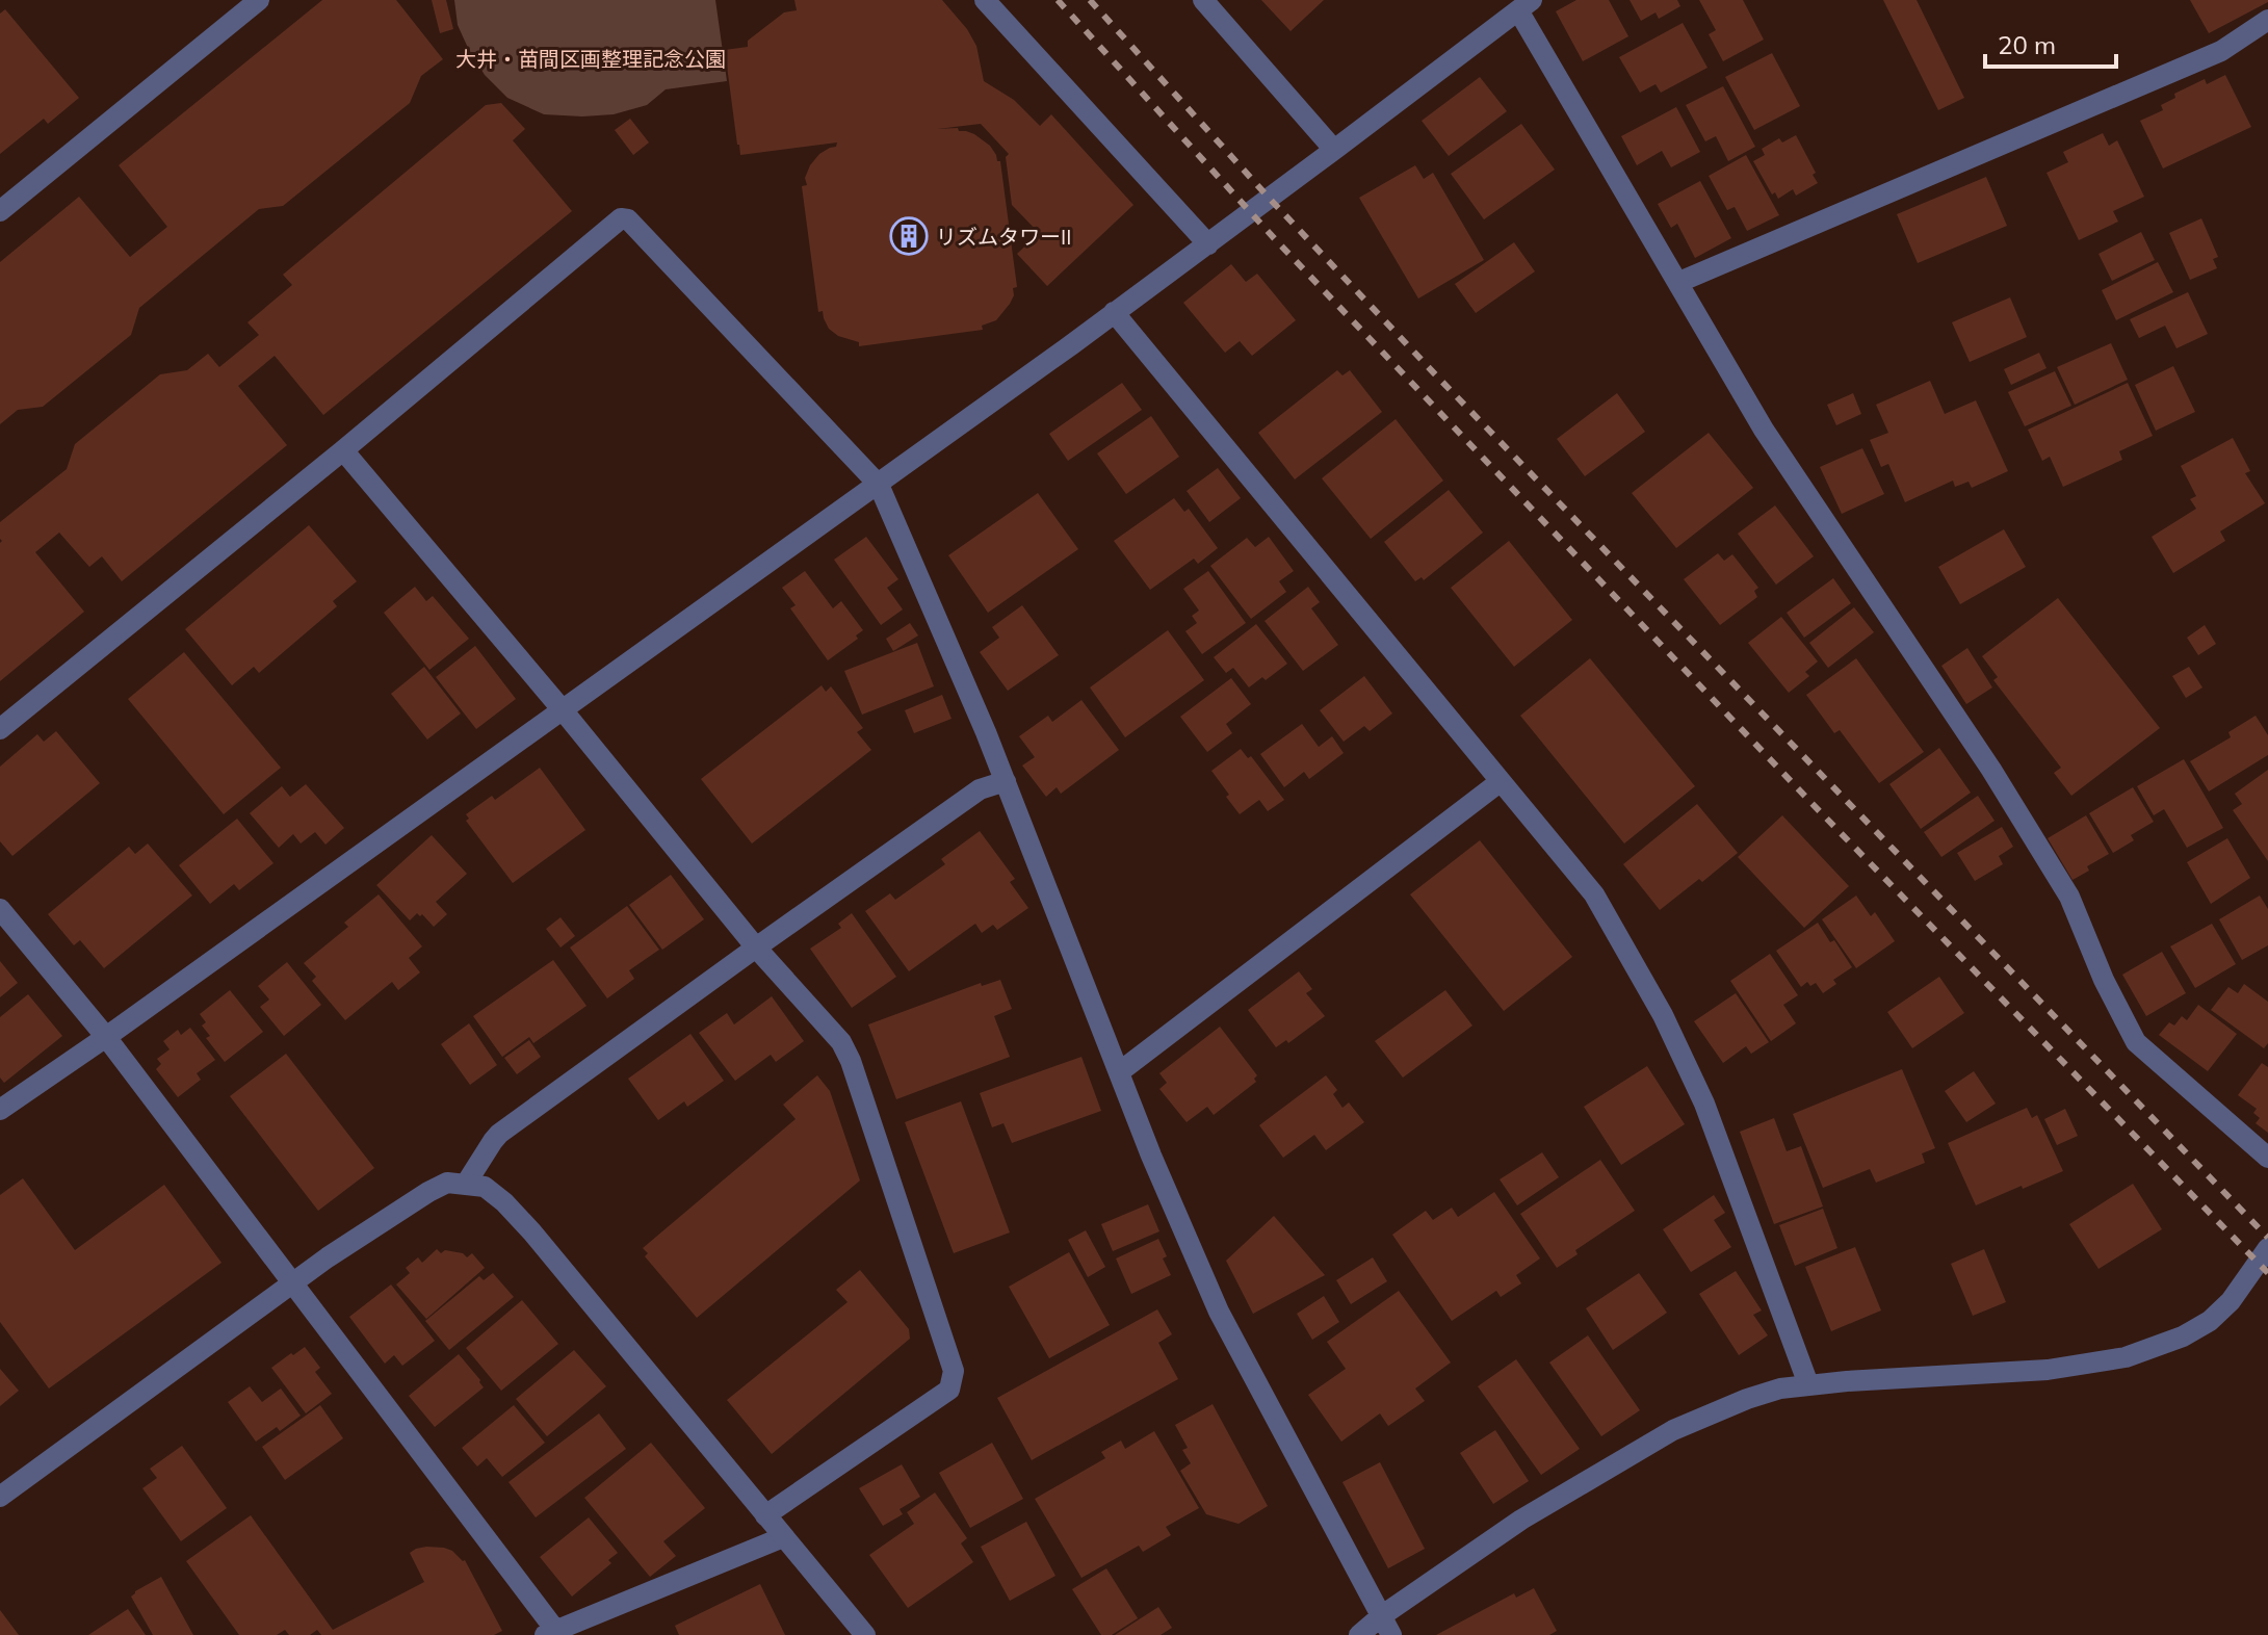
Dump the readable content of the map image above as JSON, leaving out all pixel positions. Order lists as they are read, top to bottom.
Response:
{
  "parks": ["大井・苗間区画整理記念公園"],
  "places": {
    "building": ["リズムタワーII"]
  },
  "scale_bar": "20 m"
}
